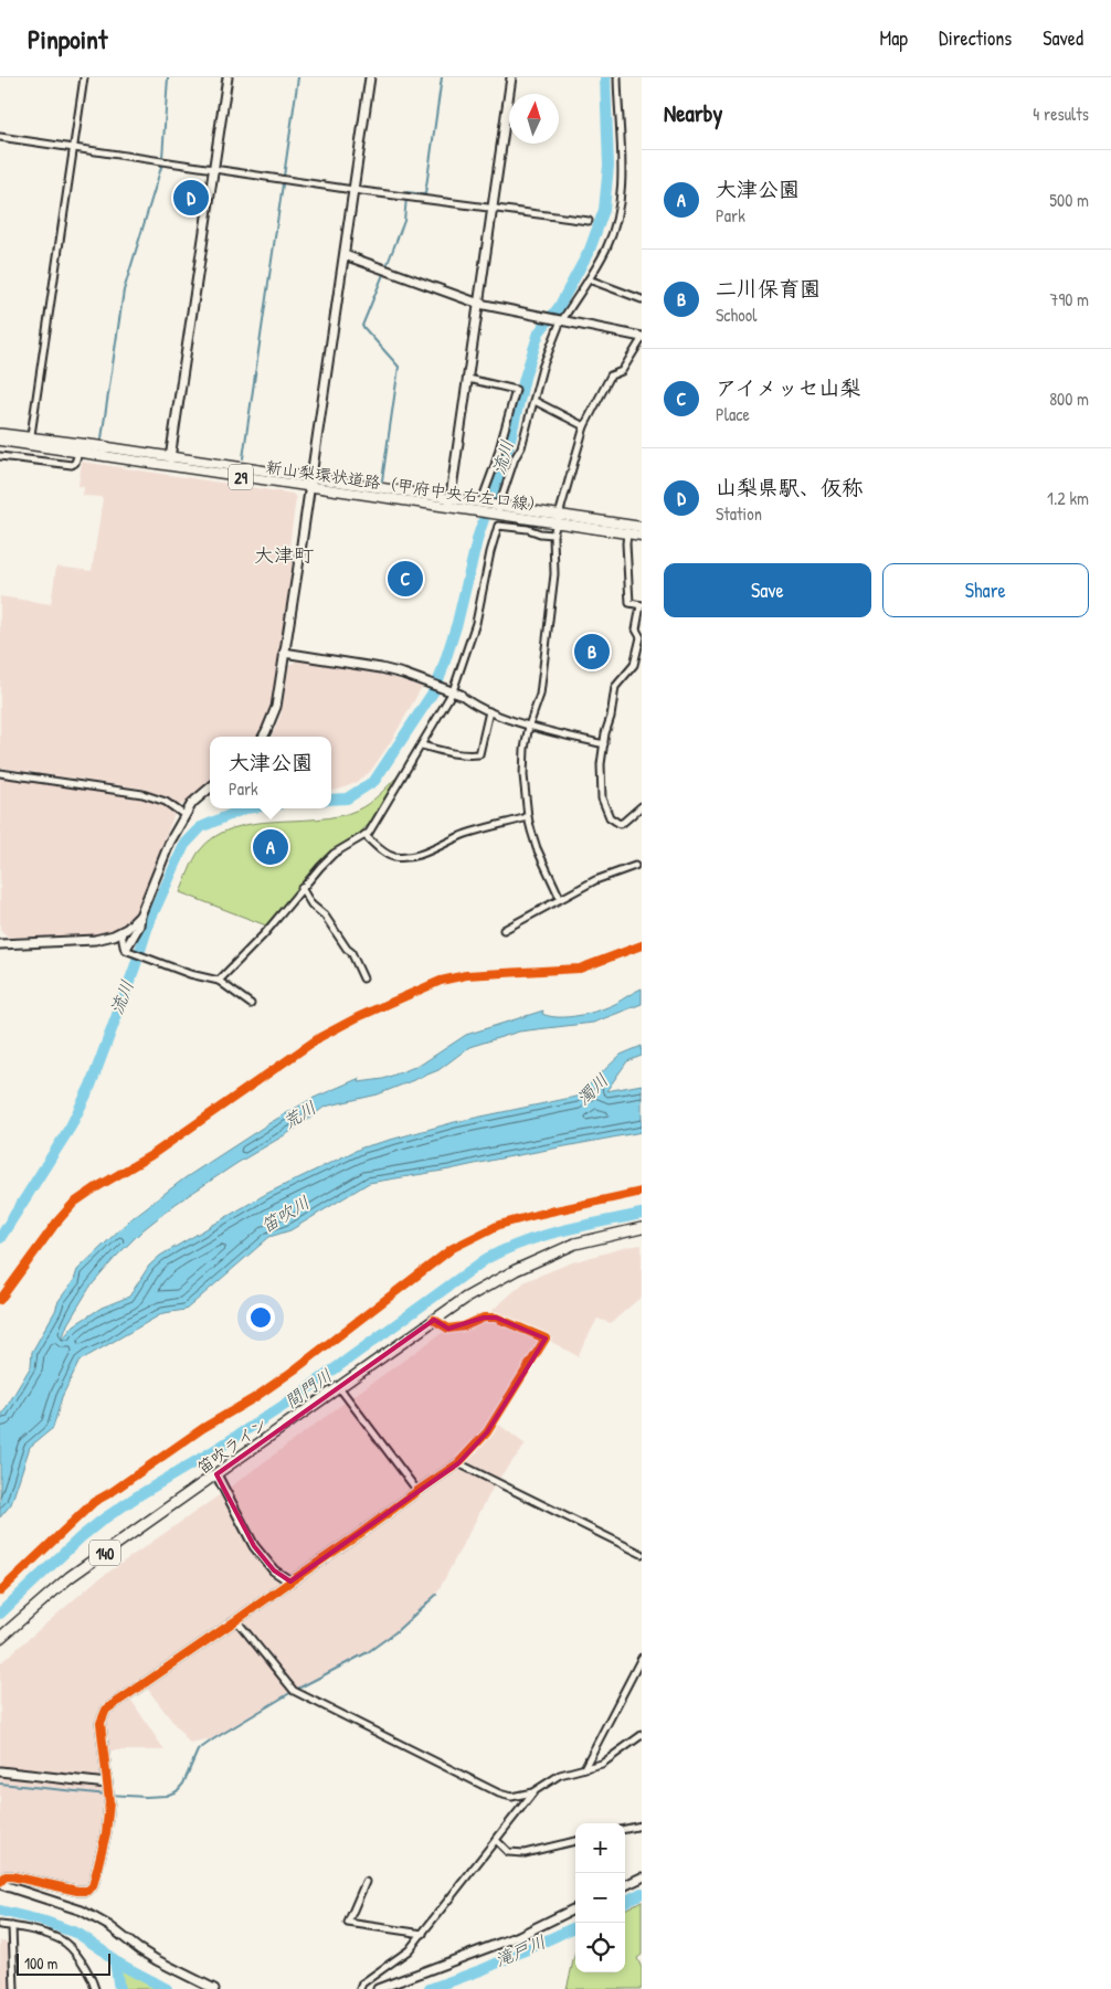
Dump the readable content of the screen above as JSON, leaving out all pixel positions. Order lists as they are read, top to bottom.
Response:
{
  "streets": {
    "highway": ["笛吹ライン", "140"],
    "main road": ["29", "新山梨環状道路（甲府中央右左口線）"]
  },
  "districts": ["大津町"],
  "water": [
    "流川",
    "濁川",
    "荒川",
    "笛吹川",
    "間門川",
    "滝戸川"
  ],
  "scale_bar": "100 m",
  "north": "top",
  "page": {
    "header": "Pinpoint",
    "nav": ["Map", "Directions", "Saved"],
    "heading": ["Nearby", "4 results"],
    "list": [
      {
        "mark": "A",
        "name": "大津公園",
        "note": "Park",
        "value": "500 m"
      },
      {
        "mark": "B",
        "name": "二川保育園",
        "note": "School",
        "value": "790 m"
      },
      {
        "mark": "C",
        "name": "アイメッセ山梨",
        "note": "Place",
        "value": "800 m"
      },
      {
        "mark": "D",
        "name": "山梨県駅、仮称",
        "note": "Station",
        "value": "1.2 km"
      }
    ],
    "pins": [
      "D",
      "C",
      "B",
      "A"
    ],
    "buttons": ["Save", "Share"],
    "popup": ["大津公園", "Park"],
    "map_buttons": ["+", "−"],
    "scale": "100 m"
  }
}
